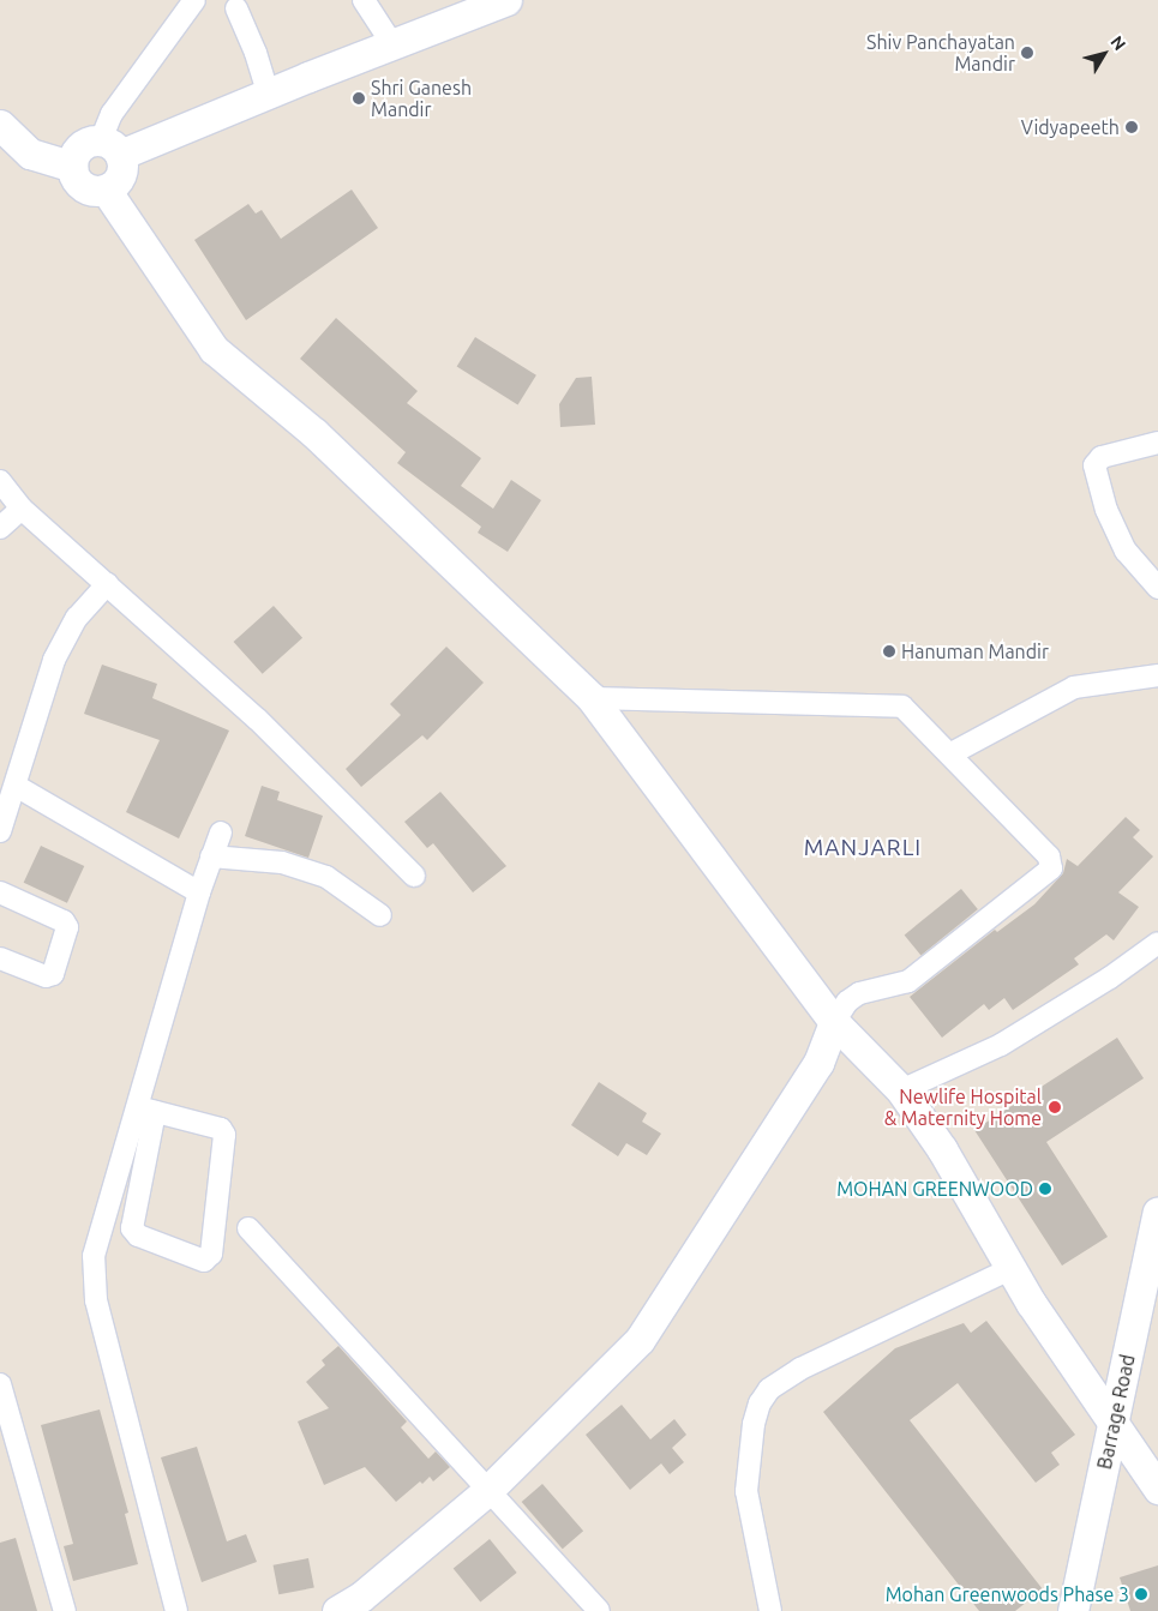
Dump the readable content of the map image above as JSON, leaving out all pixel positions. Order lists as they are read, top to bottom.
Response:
{
  "streets": {
    "street": ["Barrage Road"]
  },
  "districts": ["MANJARLI"],
  "places": [
    "Shiv Panchayatan Mandir",
    "Shri Ganesh Mandir",
    "Vidyapeeth",
    "Hanuman Mandir",
    "Newlife Hospital & Maternity Home",
    "MOHAN GREENWOOD",
    "Mohan Greenwoods Phase 3"
  ],
  "north": "top right"
}
